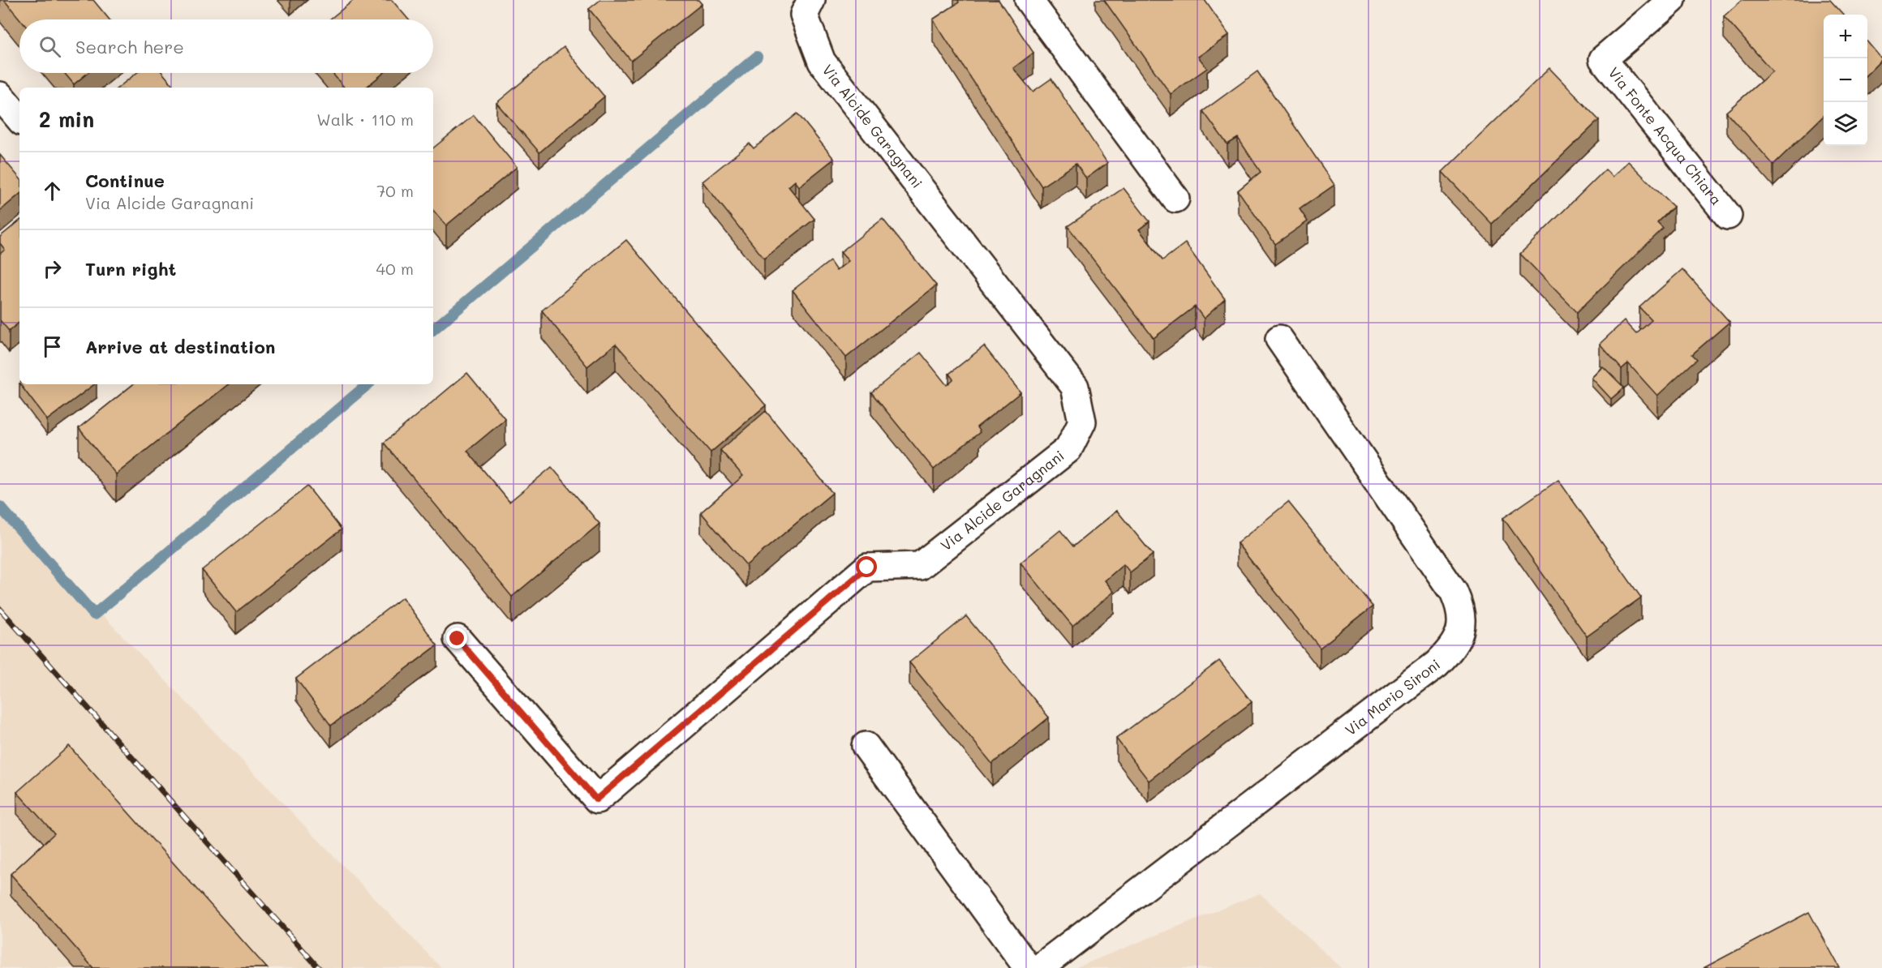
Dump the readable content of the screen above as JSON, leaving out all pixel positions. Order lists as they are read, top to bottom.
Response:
{
  "streets": {
    "street": ["Via Alcide Garagnani", "Via Fonte Acqua Chiara", "Via Mario Sironi"]
  },
  "page": {
    "map_buttons": ["+", "−"],
    "search": "Search here",
    "heading": ["2 min", "Walk · 110 m"],
    "list": [
      ["Continue", "Via Alcide Garagnani", "70 m"],
      ["Turn right", "40 m"],
      "Arrive at destination"
    ]
  }
}
